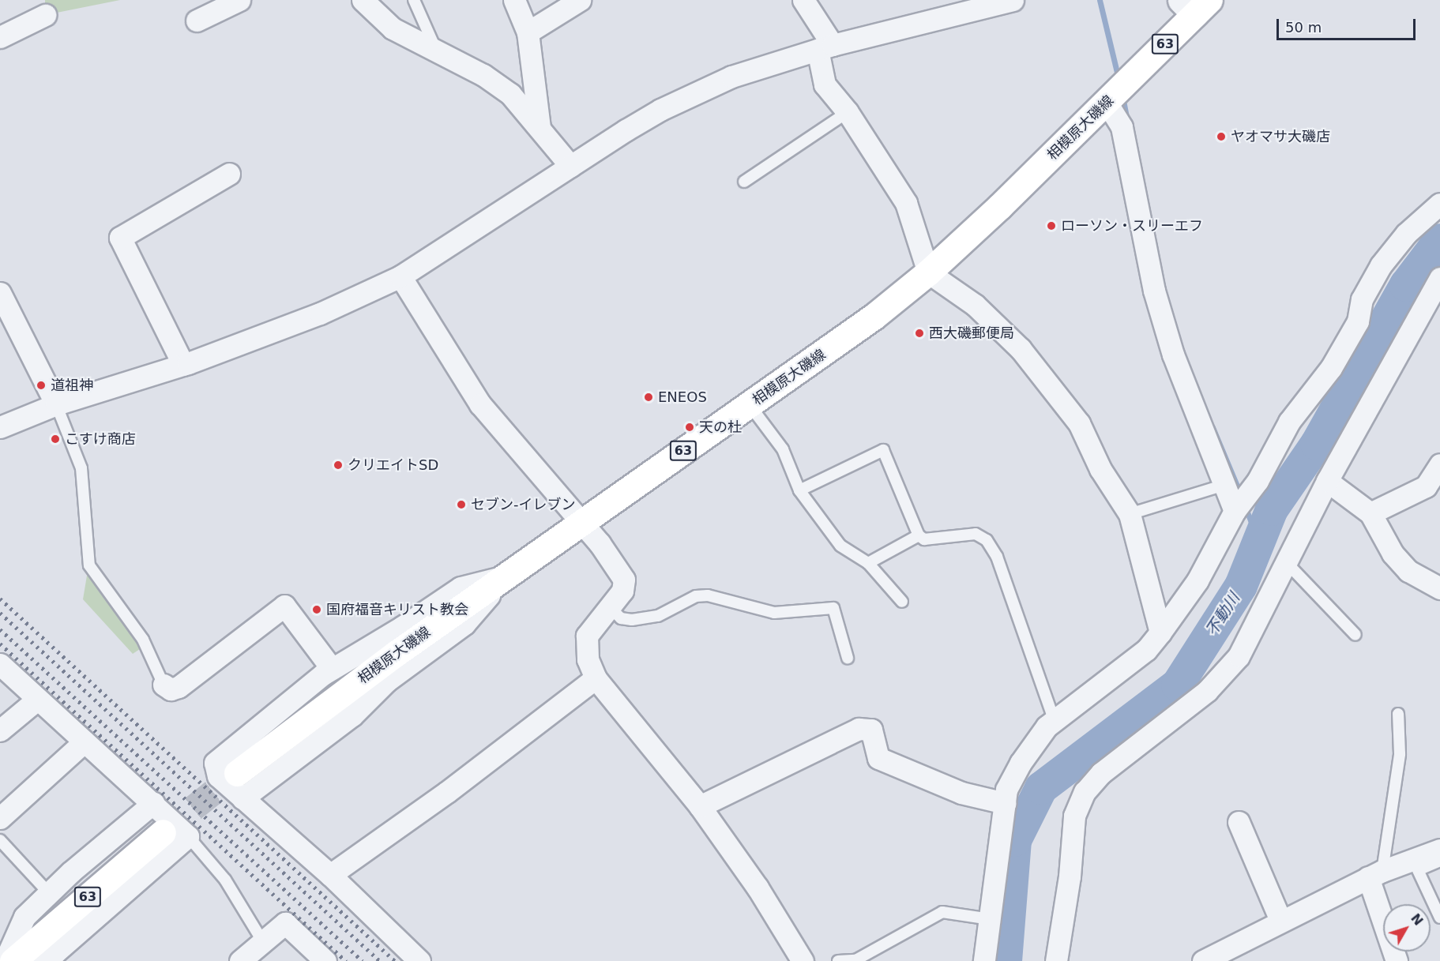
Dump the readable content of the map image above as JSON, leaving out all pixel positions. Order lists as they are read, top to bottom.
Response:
{
  "streets": {
    "main road": ["63", "相模原大磯線"]
  },
  "water": ["不動川"],
  "places": [
    "ヤオマサ大磯店",
    "ローソン・スリーエフ",
    "西大磯郵便局",
    "道祖神",
    "ENEOS",
    "天の杜",
    "こすけ商店",
    "クリエイトSD",
    "セブン-イレブン",
    "国府福音キリスト教会"
  ],
  "scale_bar": "50 m",
  "north": "top right"
}
